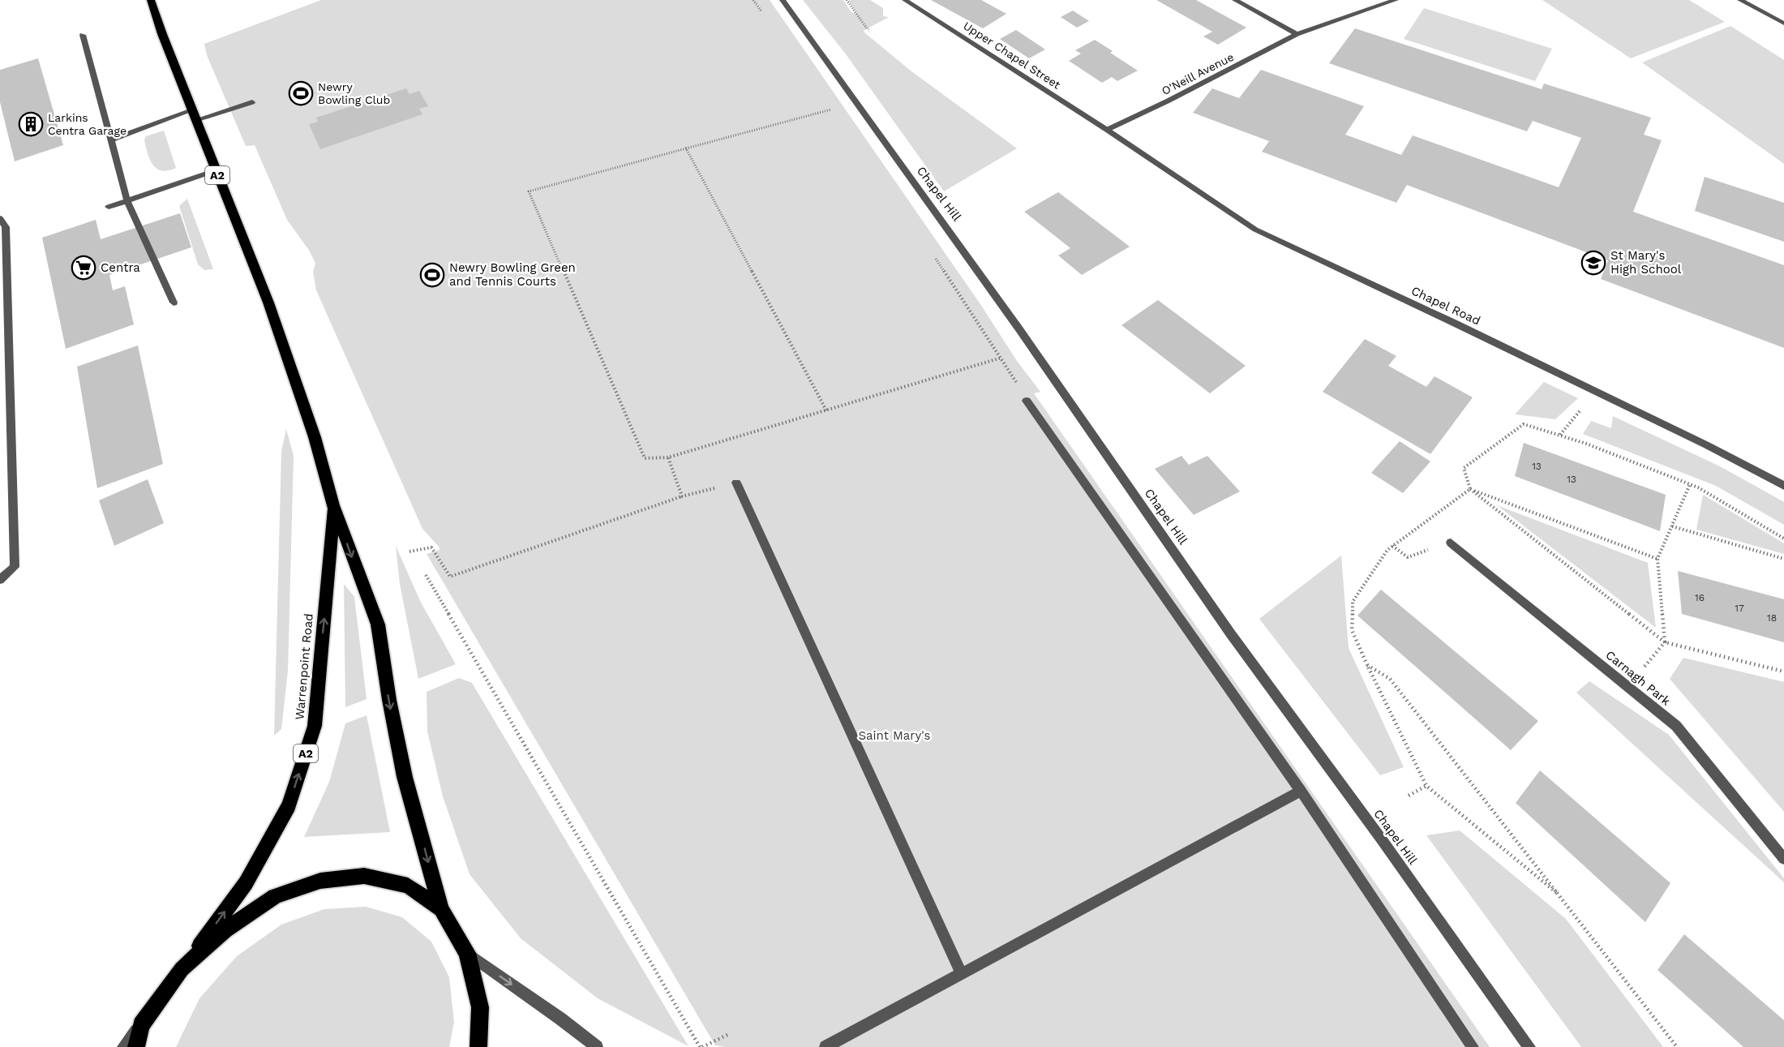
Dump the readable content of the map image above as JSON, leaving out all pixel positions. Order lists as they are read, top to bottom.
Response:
{
  "streets": {
    "highway": ["A2", "Warrenpoint Road"],
    "street": [
      "Upper Chapel Street",
      "O'Neill Avenue",
      "Chapel Hill",
      "Chapel Road",
      "Carnagh Park"
    ]
  },
  "crossings": [
    ["Upper Chapel Street", "O'Neill Avenue"],
    ["Upper Chapel Street", "Chapel Road"],
    ["O'Neill Avenue", "Chapel Road"],
    ["A2", "Warrenpoint Road"]
  ],
  "parks": ["Saint Mary's"],
  "places": {
    "sports": ["Newry Bowling Club", "Newry Bowling Green and Tennis Courts"],
    "building": ["Larkins Centra Garage"],
    "school or university": ["St Mary's High School"],
    "supermarket": ["Centra"]
  },
  "house_numbers": [
    "13",
    "13",
    "16",
    "17",
    "18"
  ]
}
